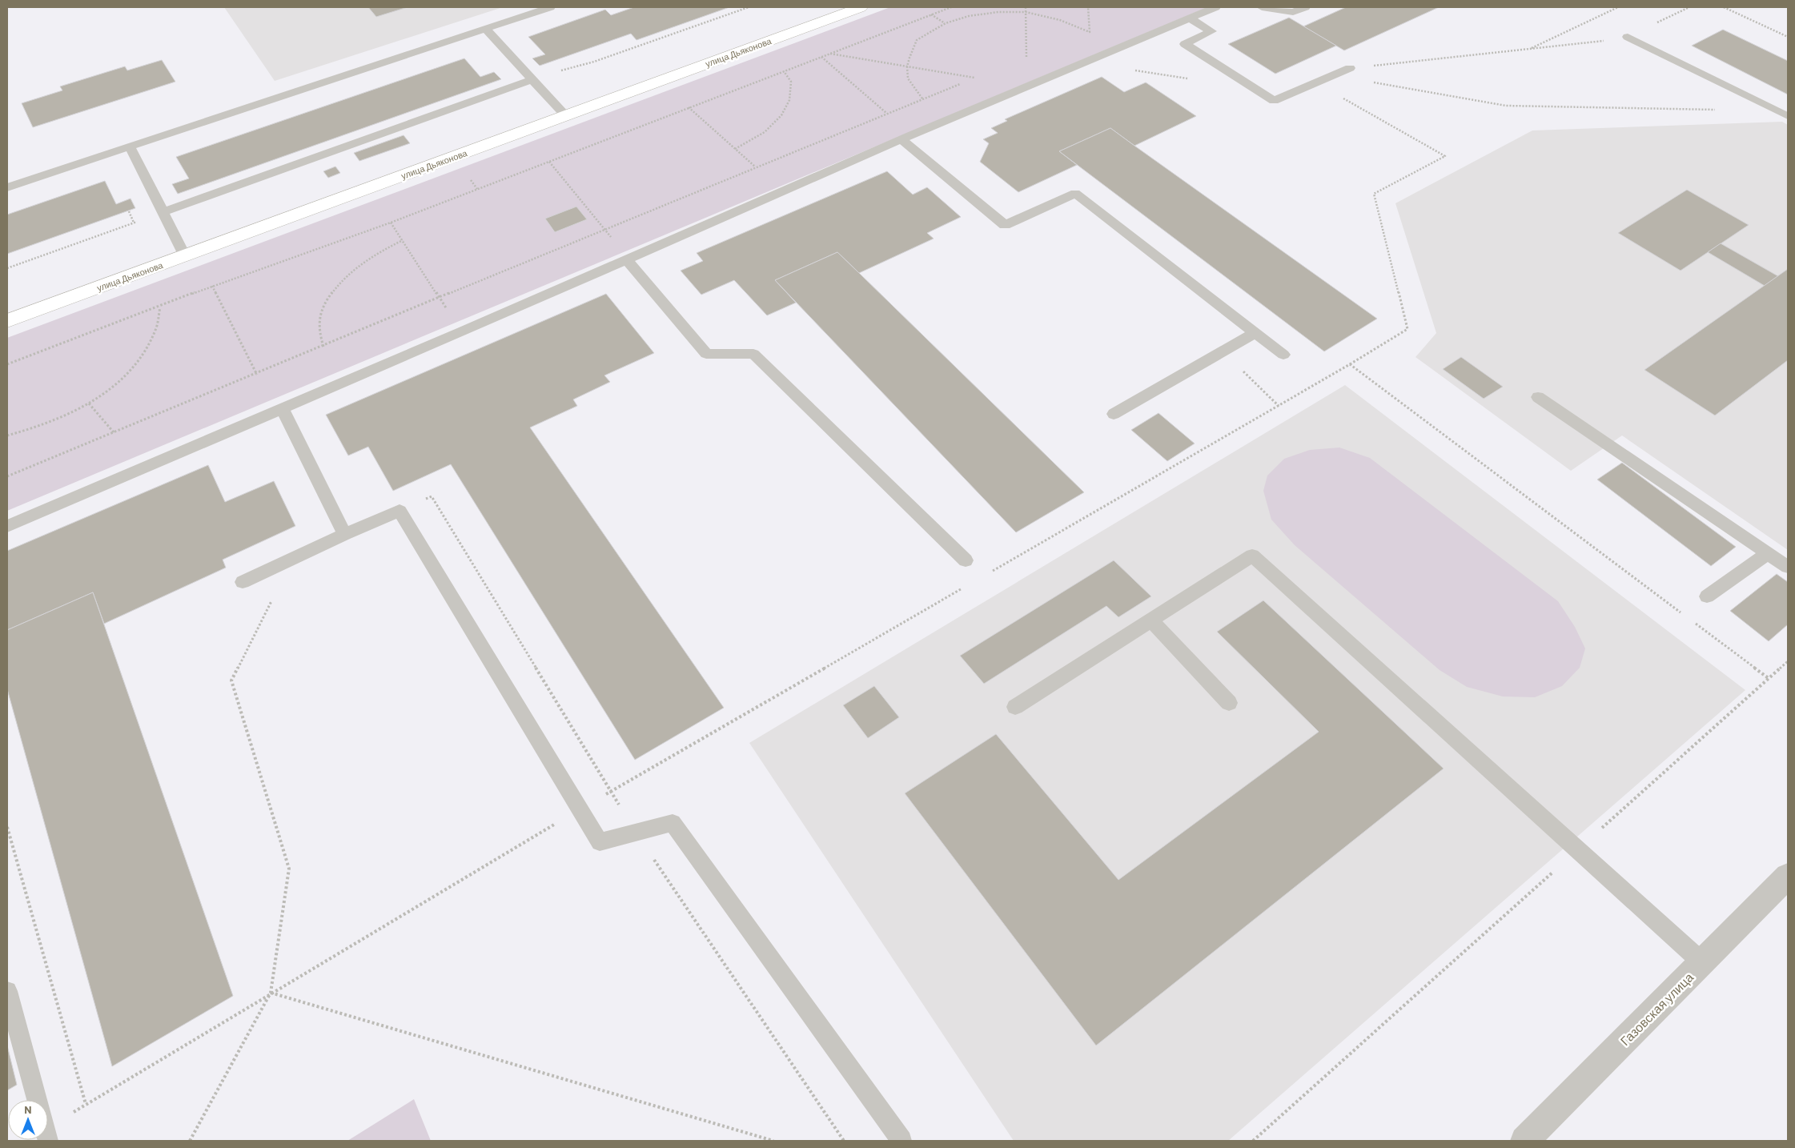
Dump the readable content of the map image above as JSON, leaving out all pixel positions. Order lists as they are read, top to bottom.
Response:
{
  "streets": {
    "main road": ["улица Дьяконова"],
    "street": ["Газовская улица"]
  },
  "north": "top"
}
